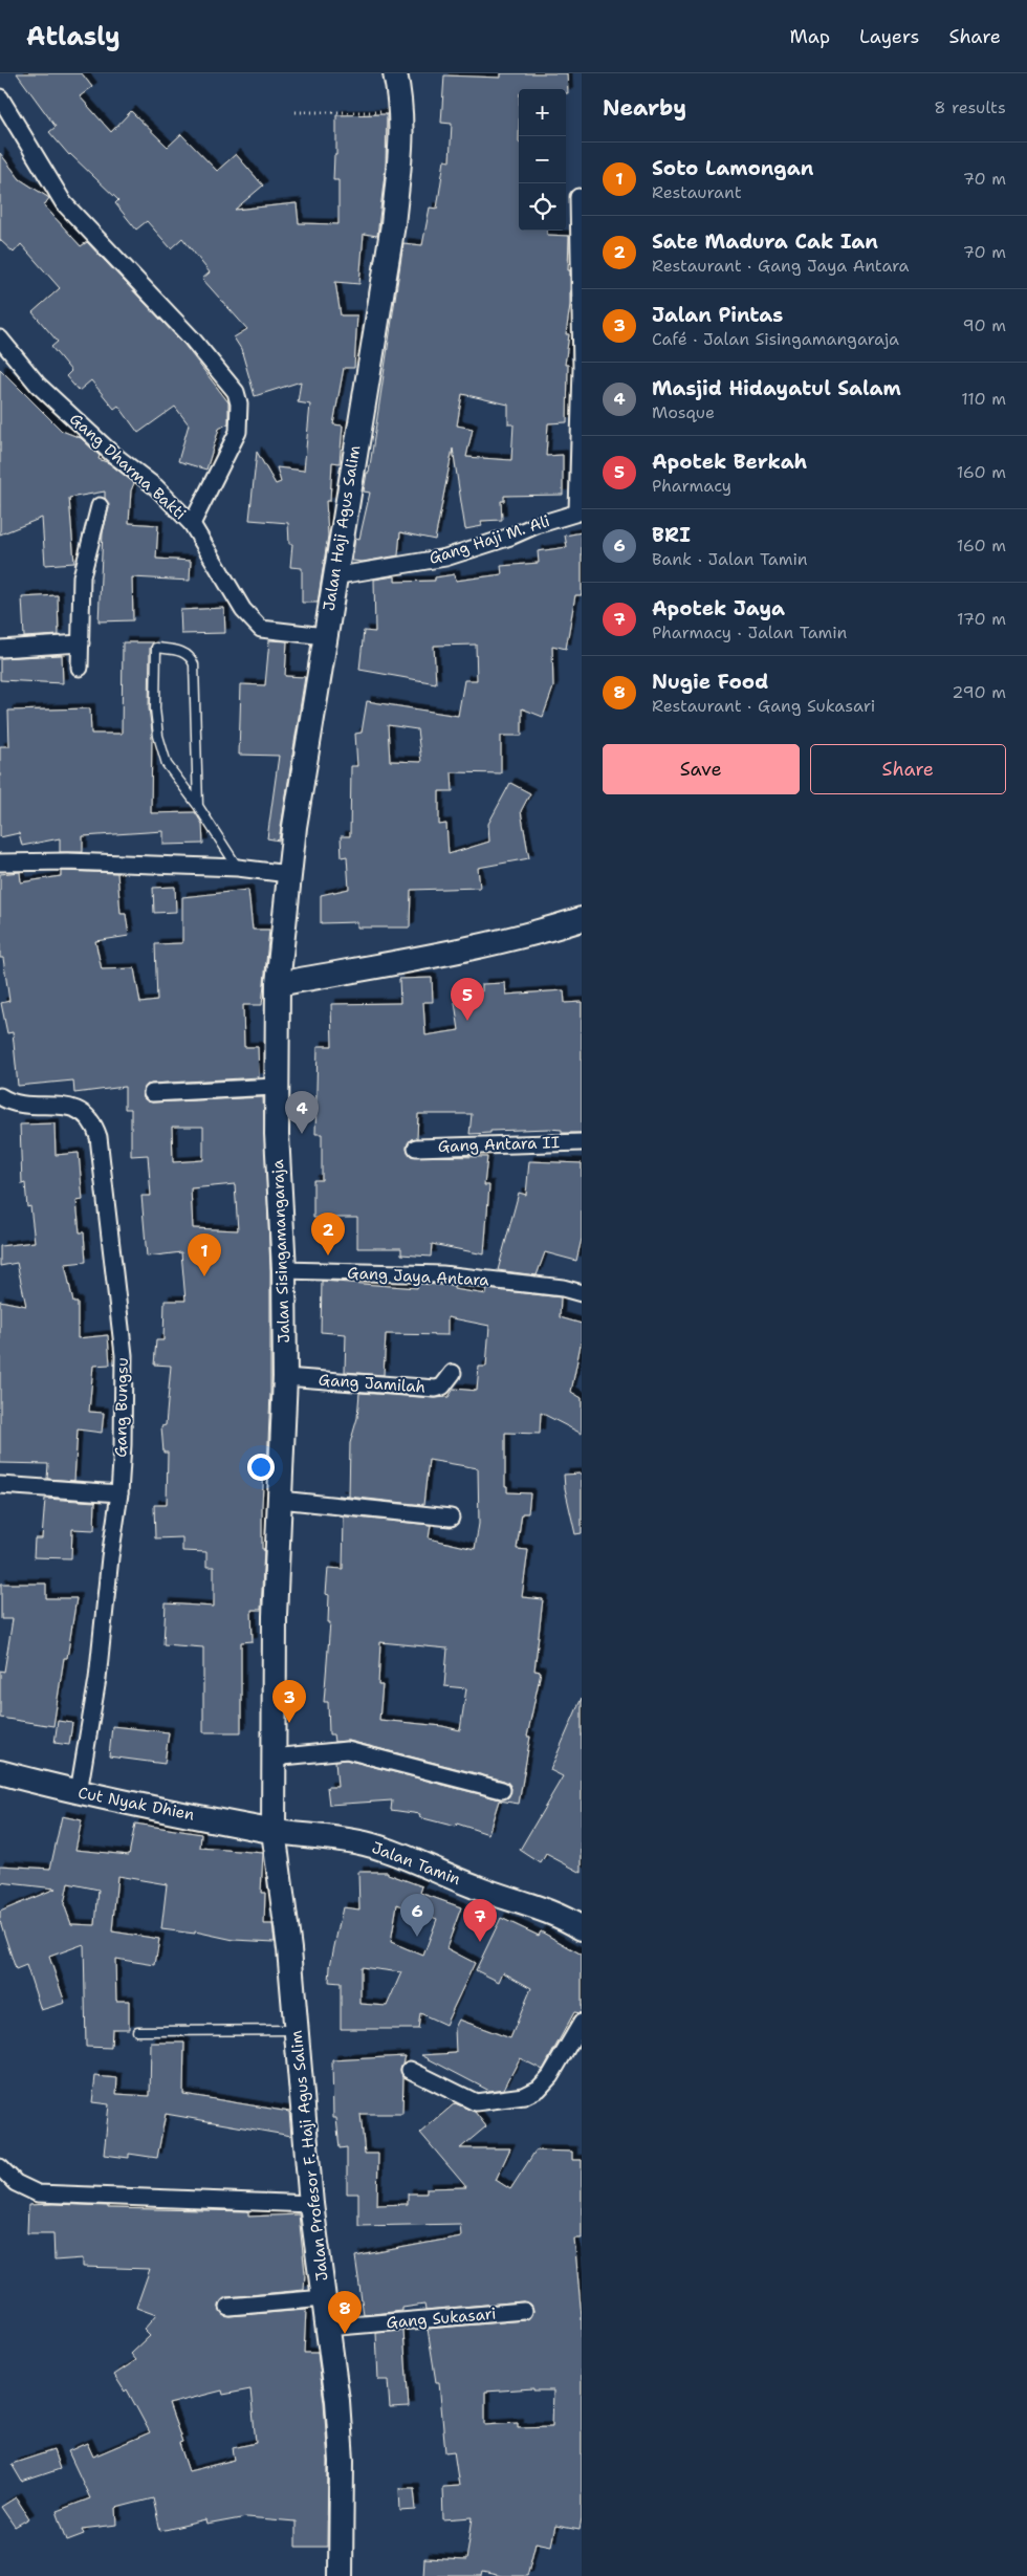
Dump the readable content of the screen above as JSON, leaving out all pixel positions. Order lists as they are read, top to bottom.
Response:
{
  "streets": {
    "main road": [
      "Jalan Haji Agus Salim",
      "Jalan Sisingamangaraja",
      "Cut Nyak Dhien",
      "Jalan Tamin",
      "Jalan Profesor F. Haji Agus Salim"
    ],
    "street": [
      "Gang Dharma Bakti",
      "Gang Haji M. Ali",
      "Gang Antara II",
      "Gang Jaya Antara",
      "Gang Jamilah",
      "Gang Bungsu",
      "Gang Sukasari"
    ]
  },
  "crossings": [
    ["Gang Dharma Bakti", "Jalan Haji Agus Salim"],
    ["Jalan Haji Agus Salim", "Gang Haji M. Ali"],
    ["Jalan Haji Agus Salim", "Jalan Sisingamangaraja"],
    ["Jalan Sisingamangaraja", "Gang Jaya Antara"],
    ["Jalan Sisingamangaraja", "Gang Jamilah"],
    ["Jalan Sisingamangaraja", "Cut Nyak Dhien"],
    ["Jalan Sisingamangaraja", "Jalan Tamin"],
    ["Jalan Sisingamangaraja", "Jalan Profesor F. Haji Agus Salim"],
    ["Gang Bungsu", "Cut Nyak Dhien"],
    ["Cut Nyak Dhien", "Jalan Tamin"],
    ["Cut Nyak Dhien", "Jalan Profesor F. Haji Agus Salim"],
    ["Jalan Tamin", "Jalan Profesor F. Haji Agus Salim"],
    ["Jalan Profesor F. Haji Agus Salim", "Gang Sukasari"]
  ],
  "page": {
    "header": "Atlasly",
    "nav": ["Map", "Layers", "Share"],
    "heading": ["Nearby", "8 results"],
    "map_buttons": ["+", "−"],
    "list": [
      {
        "mark": "1",
        "name": "Soto Lamongan",
        "note": "Restaurant",
        "value": "70 m"
      },
      {
        "mark": "2",
        "name": "Sate Madura Cak Ian",
        "note": "Restaurant · Gang Jaya Antara",
        "value": "70 m"
      },
      {
        "mark": "3",
        "name": "Jalan Pintas",
        "note": "Café · Jalan Sisingamangaraja",
        "value": "90 m"
      },
      {
        "mark": "4",
        "name": "Masjid Hidayatul Salam",
        "note": "Mosque",
        "value": "110 m"
      },
      {
        "mark": "5",
        "name": "Apotek Berkah",
        "note": "Pharmacy",
        "value": "160 m"
      },
      {
        "mark": "6",
        "name": "BRI",
        "note": "Bank · Jalan Tamin",
        "value": "160 m"
      },
      {
        "mark": "7",
        "name": "Apotek Jaya",
        "note": "Pharmacy · Jalan Tamin",
        "value": "170 m"
      },
      {
        "mark": "8",
        "name": "Nugie Food",
        "note": "Restaurant · Gang Sukasari",
        "value": "290 m"
      }
    ],
    "buttons": ["Save", "Share"],
    "pins": [
      "5",
      "4",
      "2",
      "1",
      "3",
      "6",
      "7",
      "8"
    ]
  }
}
